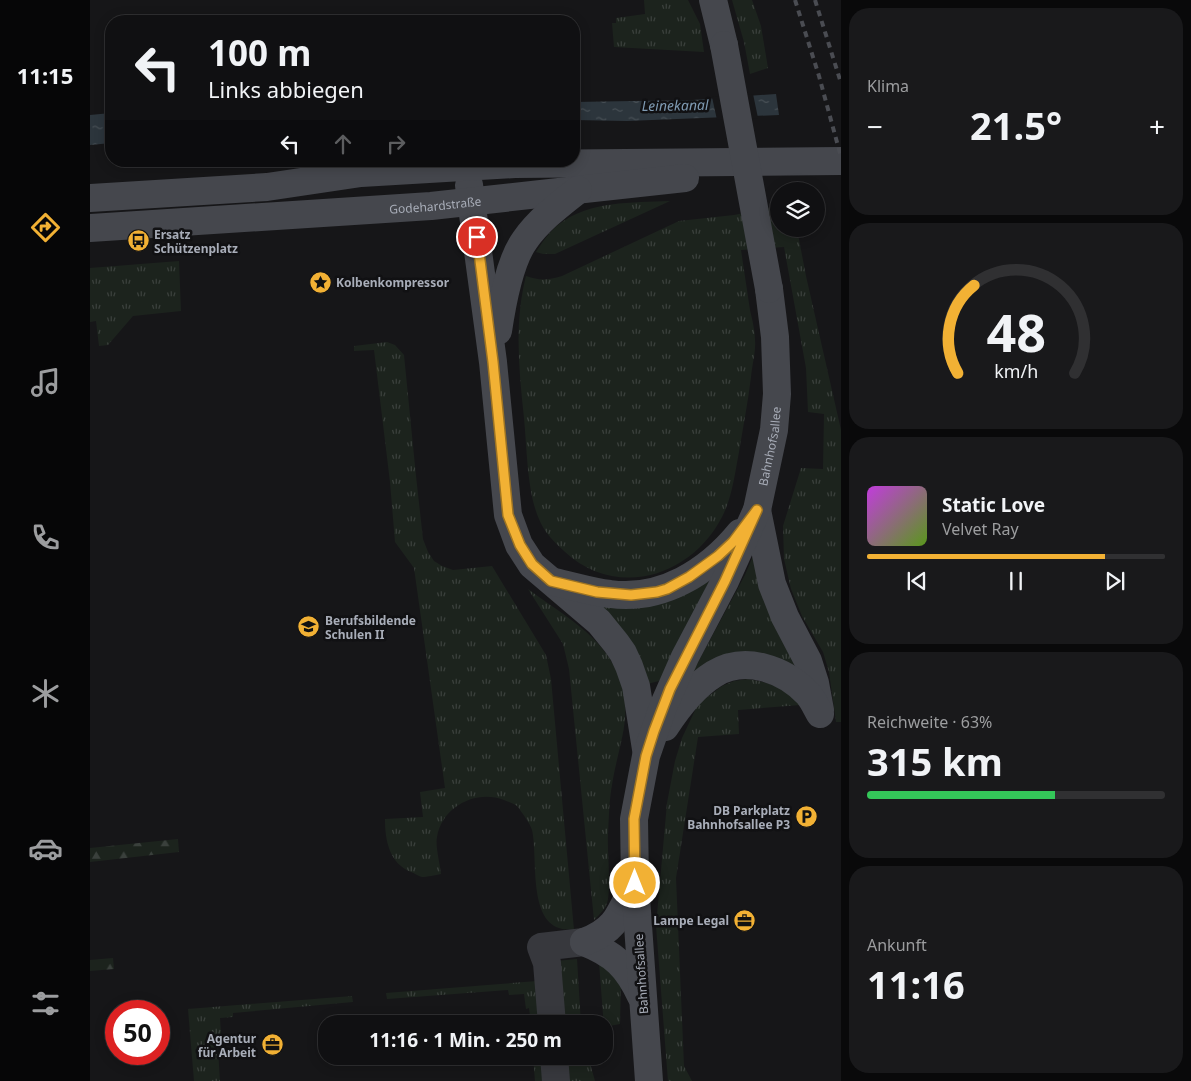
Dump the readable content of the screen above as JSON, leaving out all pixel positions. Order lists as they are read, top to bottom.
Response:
{
  "streets": {
    "main road": ["Godehardstraße", "Bahnhofsallee"]
  },
  "water": ["Leinekanal"],
  "places": {
    "bus stop": ["Ersatz Schützenplatz"],
    "place": ["Kolbenkompressor"],
    "school or university": ["Berufsbildende Schulen II"],
    "parking": ["DB Parkplatz Bahnhofsallee P3"],
    "office": ["Lampe Legal", "Agentur für Arbeit"]
  },
  "page": {
    "tabs": "11:15",
    "tile": [
      "Klima",
      ["Reichweite · 63%", "315 km"],
      ["Ankunft", "11:16"]
    ],
    "turn": ["100 m", "Links abbiegen"],
    "heat": ["−", "21.5°", "+"],
    "song": ["Static Love", "Velvet Ray"],
    "limit": "50",
    "trip": "11:16 · 1 Min. · 250 m",
    "gauge": ["48", "km/h"]
  }
}
